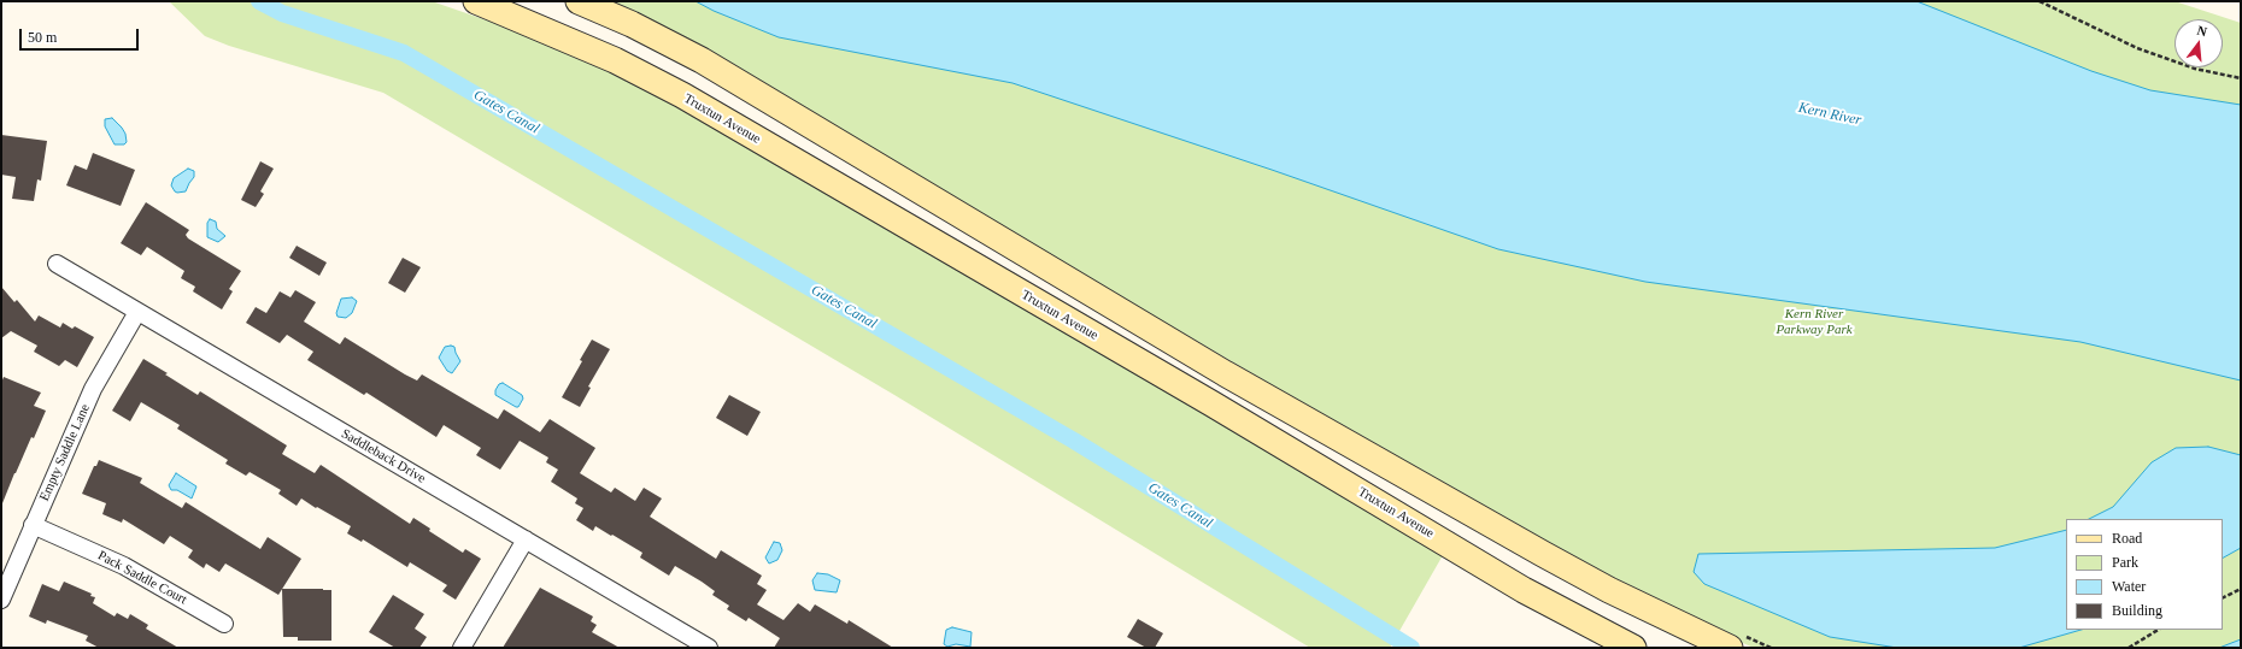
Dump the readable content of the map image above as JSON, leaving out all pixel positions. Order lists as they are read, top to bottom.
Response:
{
  "streets": {
    "main road": ["Truxtun Avenue"],
    "street": ["Empty Saddle Lane", "Saddleback Drive", "Pack Saddle Court"]
  },
  "crossings": [
    ["Empty Saddle Lane", "Saddleback Drive"],
    ["Empty Saddle Lane", "Pack Saddle Court"]
  ],
  "water": ["Gates Canal", "Kern River"],
  "parks": ["Kern River Parkway Park"],
  "legend": [
    "Road",
    "Park",
    "Water",
    "Building"
  ],
  "scale_bar": "50 m",
  "north": "top"
}
